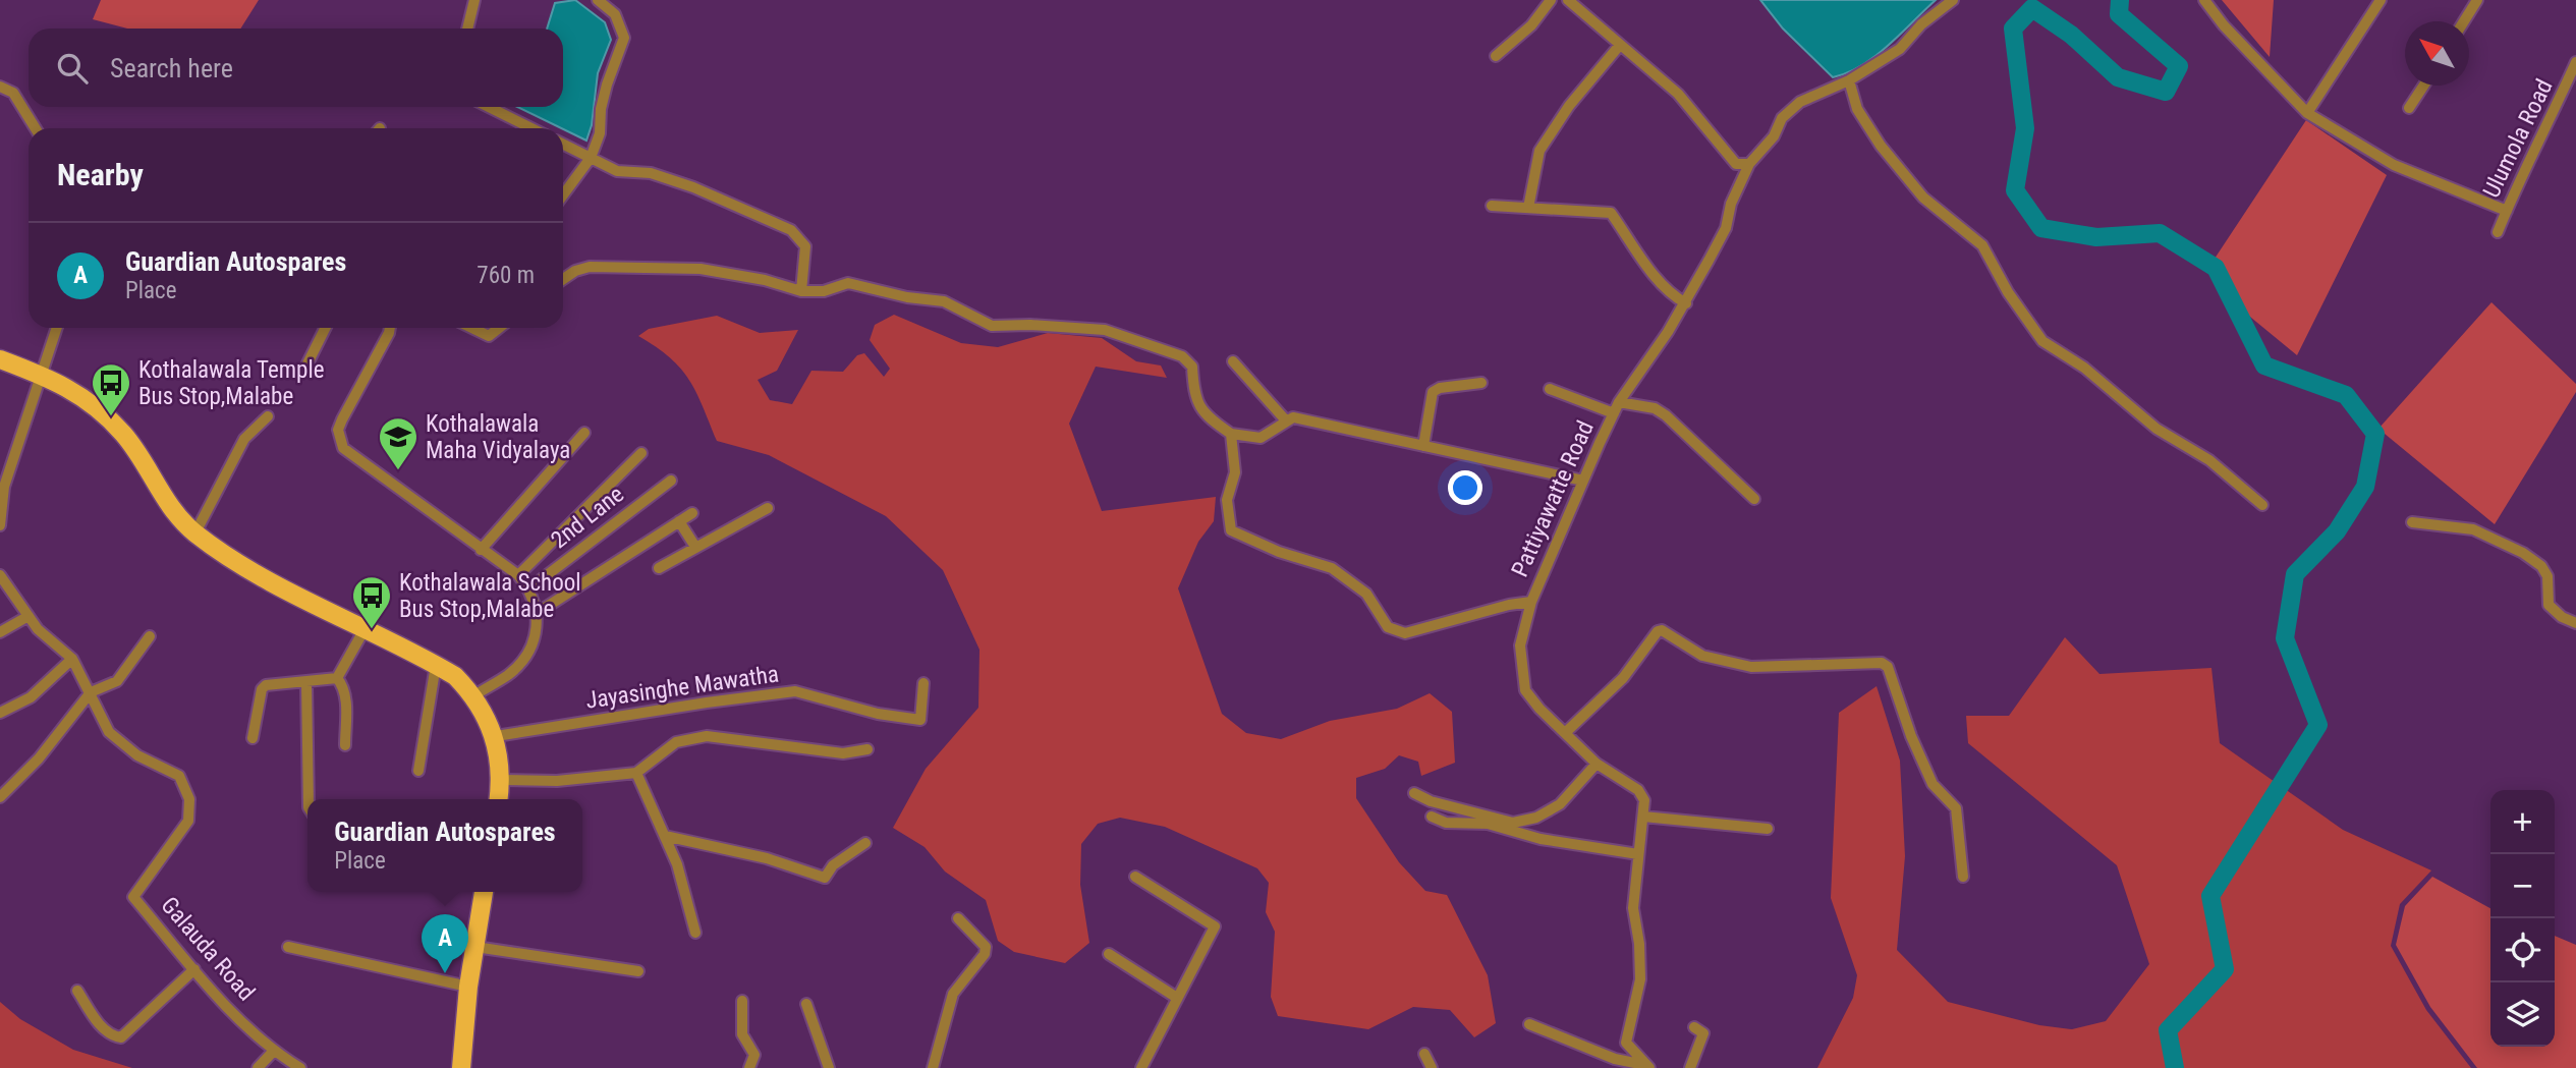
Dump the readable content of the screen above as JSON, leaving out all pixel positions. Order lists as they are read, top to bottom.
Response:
{
  "streets": {
    "street": [
      "Ulumola Road",
      "Pattiyawatte Road",
      "2nd Lane",
      "Jayasinghe Mawatha",
      "Galauda Road"
    ]
  },
  "places": {
    "bus stop": ["Kothalawala Temple Bus Stop,Malabe", "Kothalawala School Bus Stop,Malabe"],
    "school or university": ["Kothalawala Maha Vidyalaya"]
  },
  "north": "top left",
  "page": {
    "search": "Search here",
    "heading": "Nearby",
    "list": [
      {
        "mark": "A",
        "name": "Guardian Autospares",
        "note": "Place",
        "value": "760 m"
      }
    ],
    "map_buttons": ["+", "−"],
    "popup": ["Guardian Autospares", "Place"],
    "pins": "A"
  }
}
